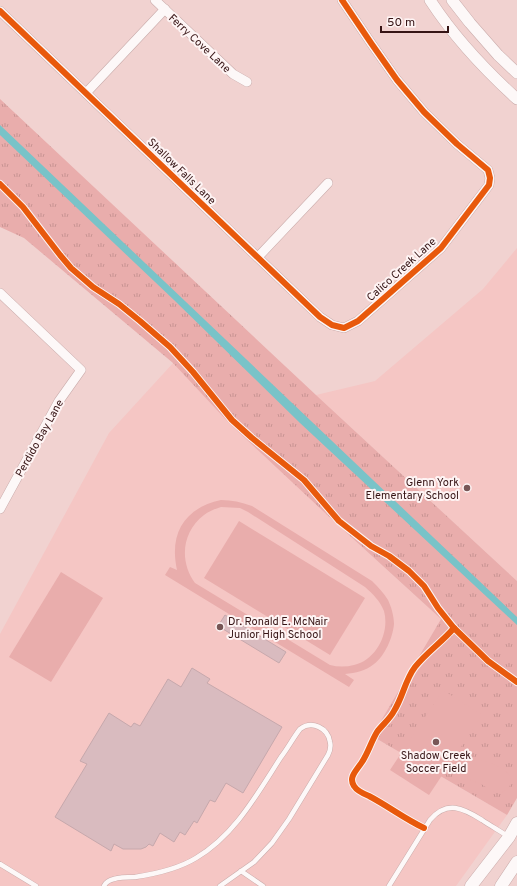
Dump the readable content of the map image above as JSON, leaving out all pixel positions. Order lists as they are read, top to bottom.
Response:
{
  "streets": {
    "street": [
      "Ferry Cove Lane",
      "Shallow Falls Lane",
      "Calico Creek Lane",
      "Perdido Bay Lane"
    ]
  },
  "crossings": [
    ["Shallow Falls Lane", "Calico Creek Lane"]
  ],
  "places": ["Glenn York Elementary School", "Dr. Ronald E. McNair Junior High School", "Shadow Creek Soccer Field"],
  "scale_bar": "50 m"
}
